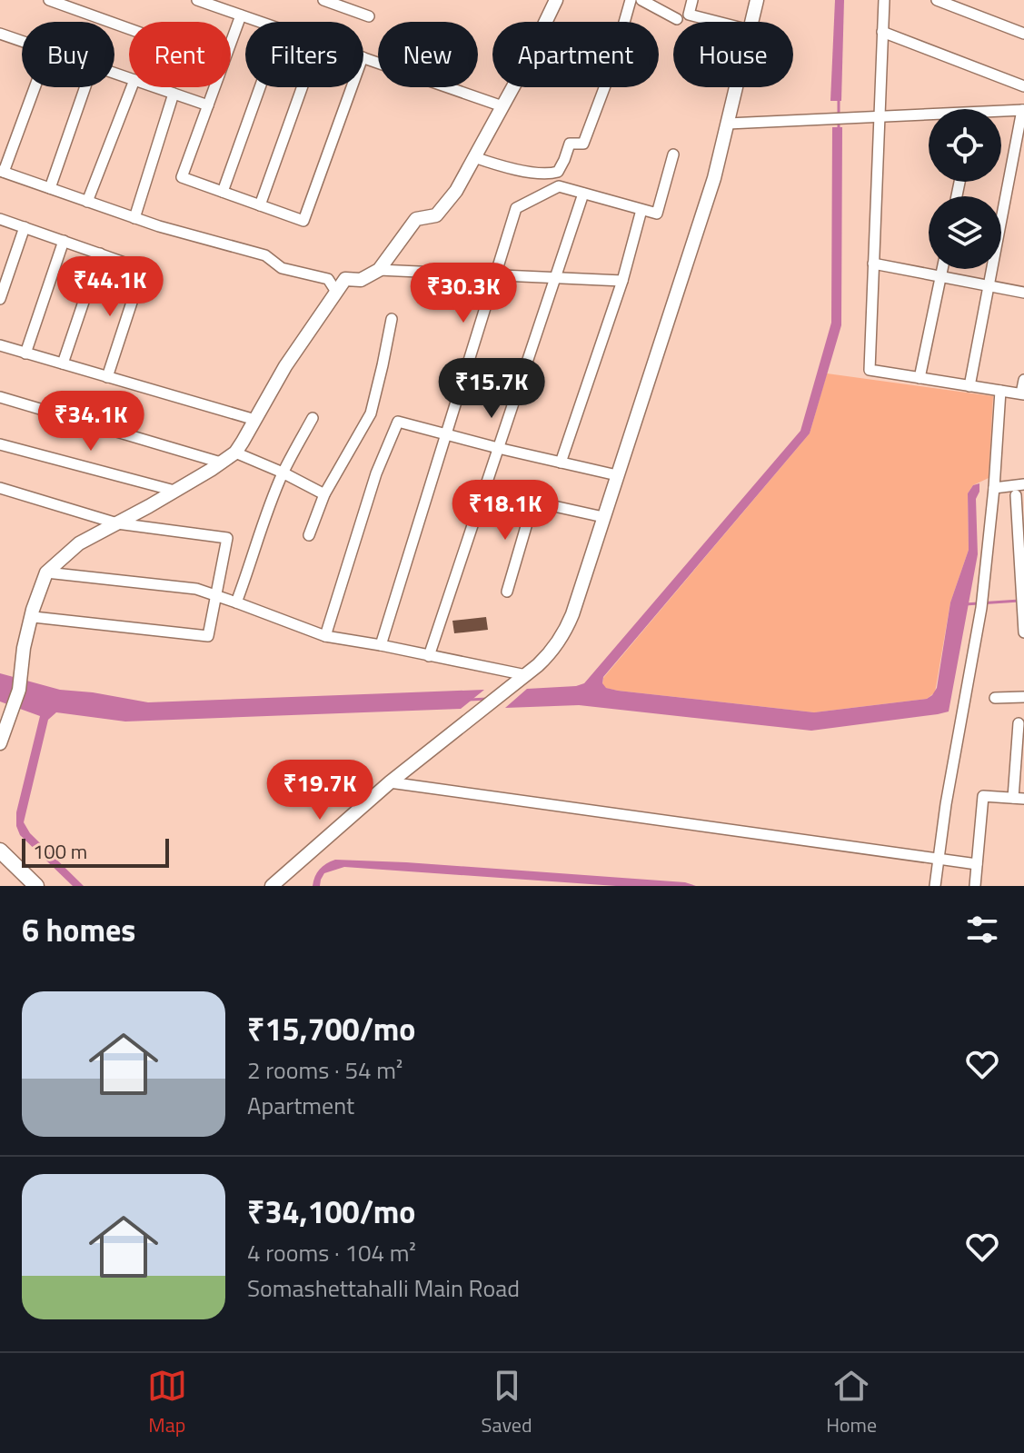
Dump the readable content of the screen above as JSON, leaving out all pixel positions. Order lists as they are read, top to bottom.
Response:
{
  "scale_bar": "100 m",
  "page": {
    "chip": [
      "Buy",
      "Rent",
      "Filters",
      "New",
      "Apartment",
      "House"
    ],
    "price": [
      "₹44.1K",
      "₹30.3K",
      "₹15.7K",
      "₹34.1K",
      "₹18.1K",
      "₹19.7K"
    ],
    "scale": "100 m",
    "heading": "6 homes",
    "list": [
      {
        "name": "₹15,700/mo",
        "note": "2 rooms · 54 m² · Apartment"
      },
      {
        "name": "₹34,100/mo",
        "note": "4 rooms · 104 m² · Somashettahalli Main Road"
      }
    ],
    "tabs": ["Map", "Saved", "Home"]
  }
}
